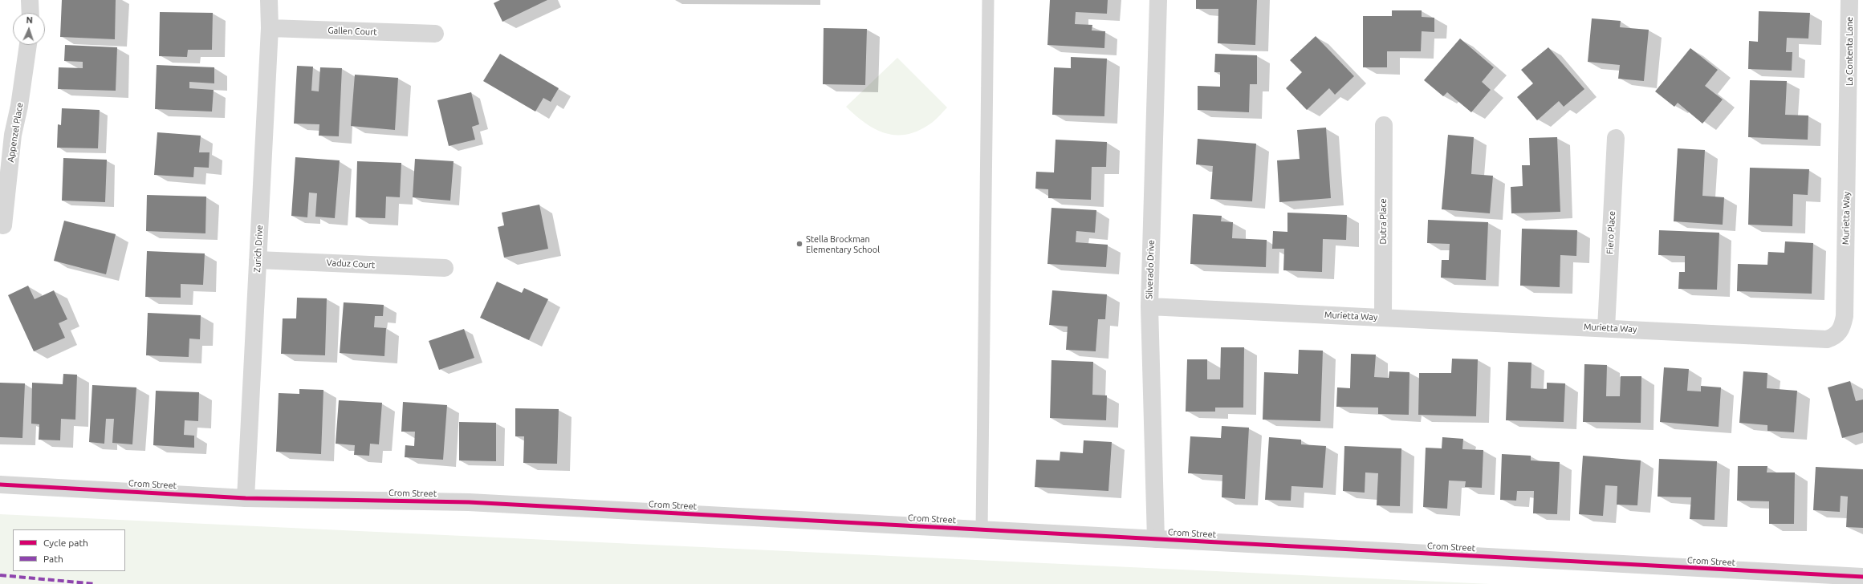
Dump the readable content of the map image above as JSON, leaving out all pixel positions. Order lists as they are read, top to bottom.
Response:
{
  "streets": {
    "street": [
      "Gallen Court",
      "La Contenta Lane",
      "Appenzel Place",
      "Murietta Way",
      "Dutra Place",
      "Fiero Place",
      "Zurich Drive",
      "Vaduz Court",
      "Silverado Drive",
      "Crom Street"
    ]
  },
  "crossings": [
    ["Gallen Court", "Zurich Drive"],
    ["La Contenta Lane", "Murietta Way"],
    ["Murietta Way", "Dutra Place"],
    ["Murietta Way", "Fiero Place"],
    ["Murietta Way", "Silverado Drive"],
    ["Zurich Drive", "Vaduz Court"],
    ["Zurich Drive", "Crom Street"],
    ["Silverado Drive", "Crom Street"]
  ],
  "places": ["Stella Brockman Elementary School"],
  "legend": ["Cycle path", "Path"],
  "north": "top"
}
